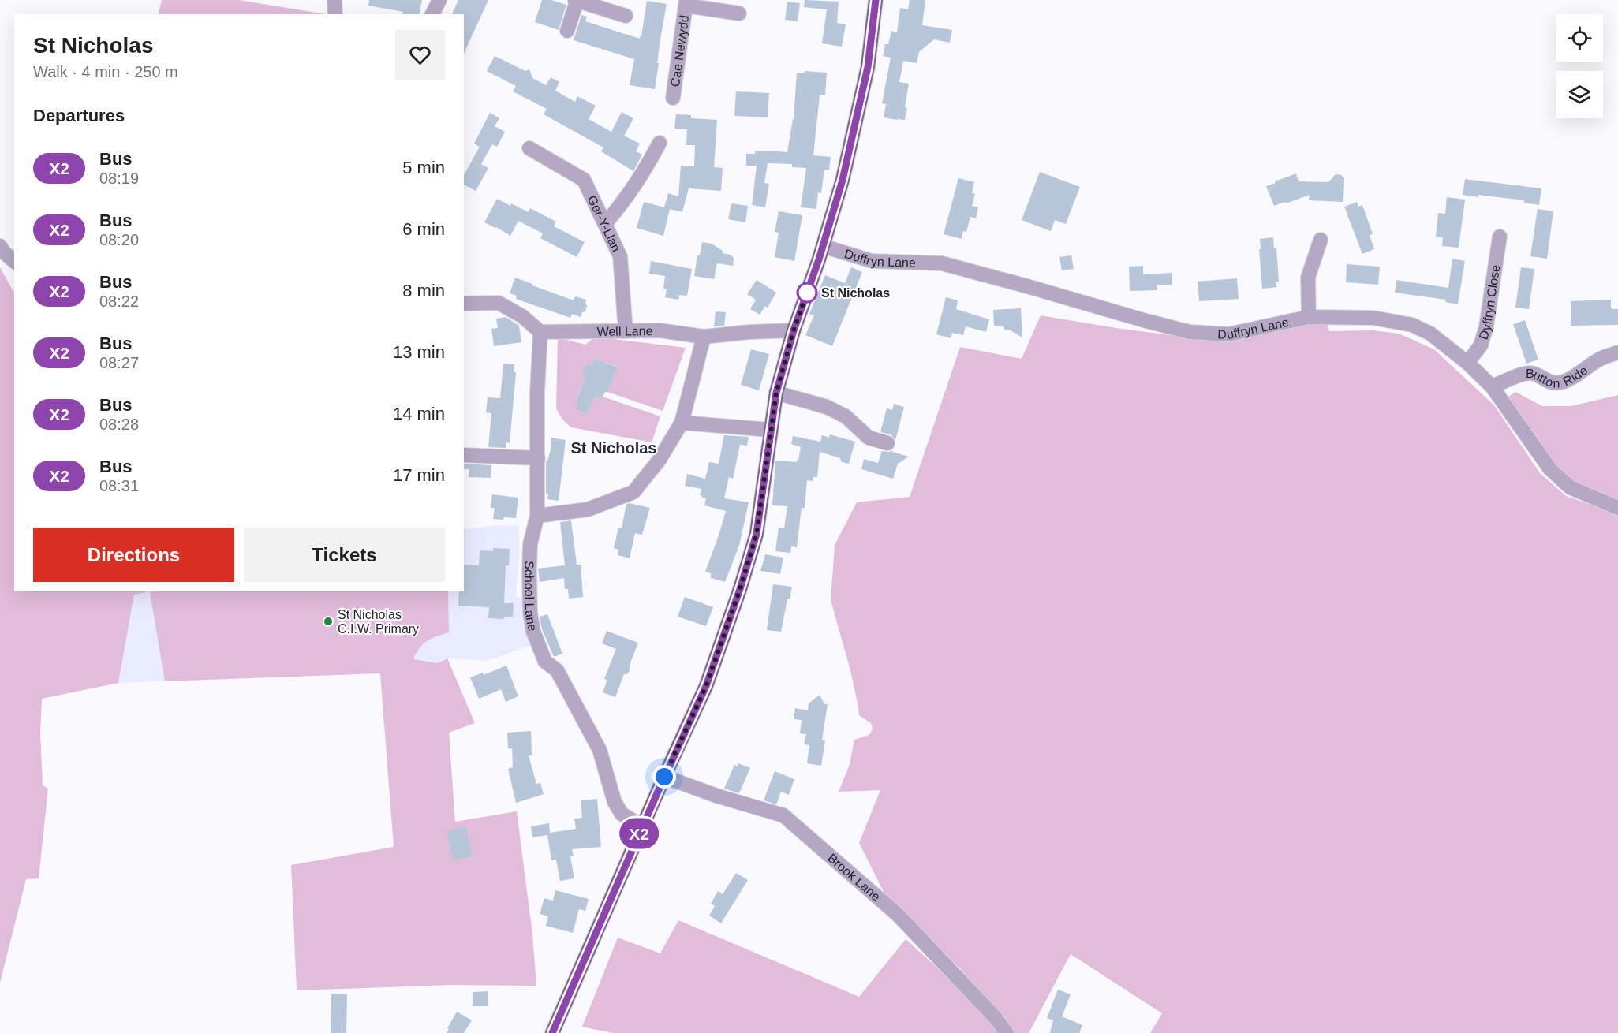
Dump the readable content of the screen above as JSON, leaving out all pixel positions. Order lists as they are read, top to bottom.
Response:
{
  "streets": {
    "street": [
      "Cae Newydd",
      "Ger-Y-Llan",
      "Duffryn Lane",
      "Dyffryn Close",
      "Well Lane",
      "Button Ride",
      "School Lane",
      "Brook Lane"
    ]
  },
  "crossings": [
    ["Ger-Y-Llan", "Well Lane"],
    ["Duffryn Lane", "Dyffryn Close"],
    ["Duffryn Lane", "Button Ride"],
    ["Well Lane", "School Lane"]
  ],
  "districts": ["St Nicholas"],
  "places": ["St Nicholas", "St Nicholas C.I.W. Primary"],
  "lines": ["bus line X2"],
  "page": {
    "on_map": "X2",
    "heading": [
      ["St Nicholas", "Walk · 4 min · 250 m"],
      "Departures"
    ],
    "list": [
      {
        "mark": "X2",
        "name": "Bus",
        "note": "08:19",
        "value": "5 min"
      },
      {
        "mark": "X2",
        "name": "Bus",
        "note": "08:20",
        "value": "6 min"
      },
      {
        "mark": "X2",
        "name": "Bus",
        "note": "08:22",
        "value": "8 min"
      },
      {
        "mark": "X2",
        "name": "Bus",
        "note": "08:27",
        "value": "13 min"
      },
      {
        "mark": "X2",
        "name": "Bus",
        "note": "08:28",
        "value": "14 min"
      },
      {
        "mark": "X2",
        "name": "Bus",
        "note": "08:31",
        "value": "17 min"
      }
    ],
    "buttons": ["Directions", "Tickets"]
  }
}
